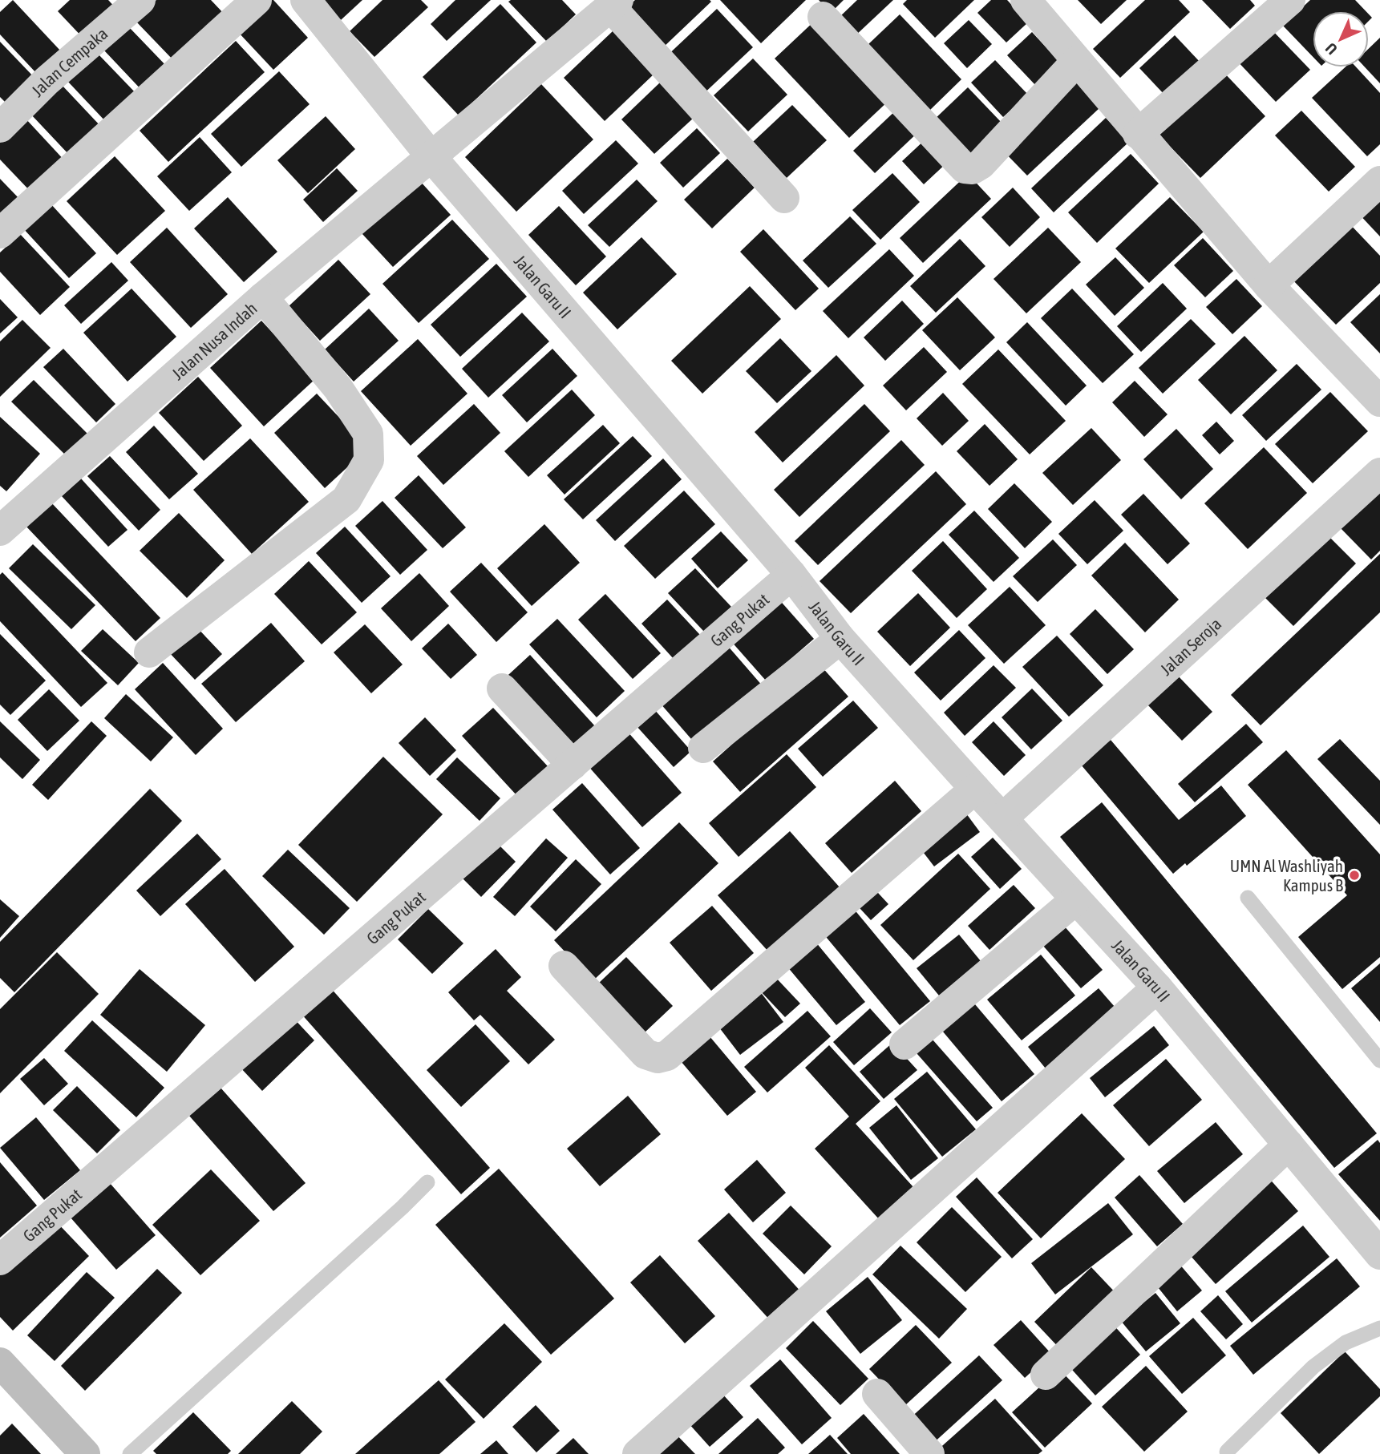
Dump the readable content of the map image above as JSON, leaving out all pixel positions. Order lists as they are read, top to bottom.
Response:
{
  "streets": {
    "street": [
      "Jalan Cempaka",
      "Jalan Garu II",
      "Jalan Nusa Indah",
      "Gang Pukat",
      "Jalan Seroja"
    ]
  },
  "crossings": [
    ["Jalan Garu II", "Jalan Nusa Indah"],
    ["Jalan Garu II", "Gang Pukat"],
    ["Jalan Garu II", "Jalan Seroja"]
  ],
  "places": ["UMN Al Washliyah Kampus B"],
  "north": "bottom left"
}
